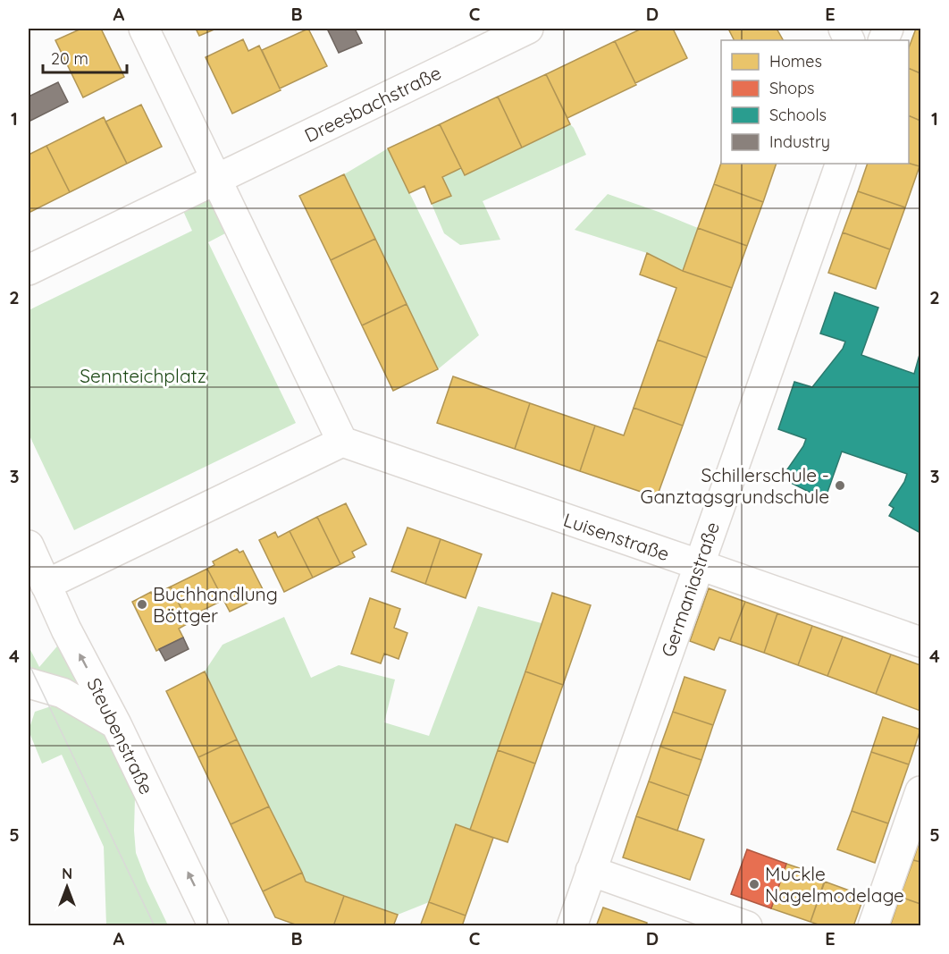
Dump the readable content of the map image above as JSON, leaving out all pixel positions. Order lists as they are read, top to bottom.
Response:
{
  "streets": {
    "street": [
      "Dreesbachstraße",
      "Luisenstraße",
      "Germaniastraße",
      "Steubenstraße"
    ]
  },
  "crossings": [
    ["Luisenstraße", "Germaniastraße"]
  ],
  "one_way": ["Steubenstraße"],
  "parks": ["Sennteichplatz"],
  "places": ["Schillerschule - Ganztagsgrundschule", "Buchhandlung Böttger", "Muckle Nagelmodelage"],
  "legend": [
    "Homes",
    "Shops",
    "Schools",
    "Industry"
  ],
  "scale_bar": "20 m",
  "north": "top",
  "grid": {
    "columns": [
      "A",
      "B",
      "C",
      "D",
      "E"
    ],
    "rows": [
      "1",
      "2",
      "3",
      "4",
      "5"
    ]
  }
}
